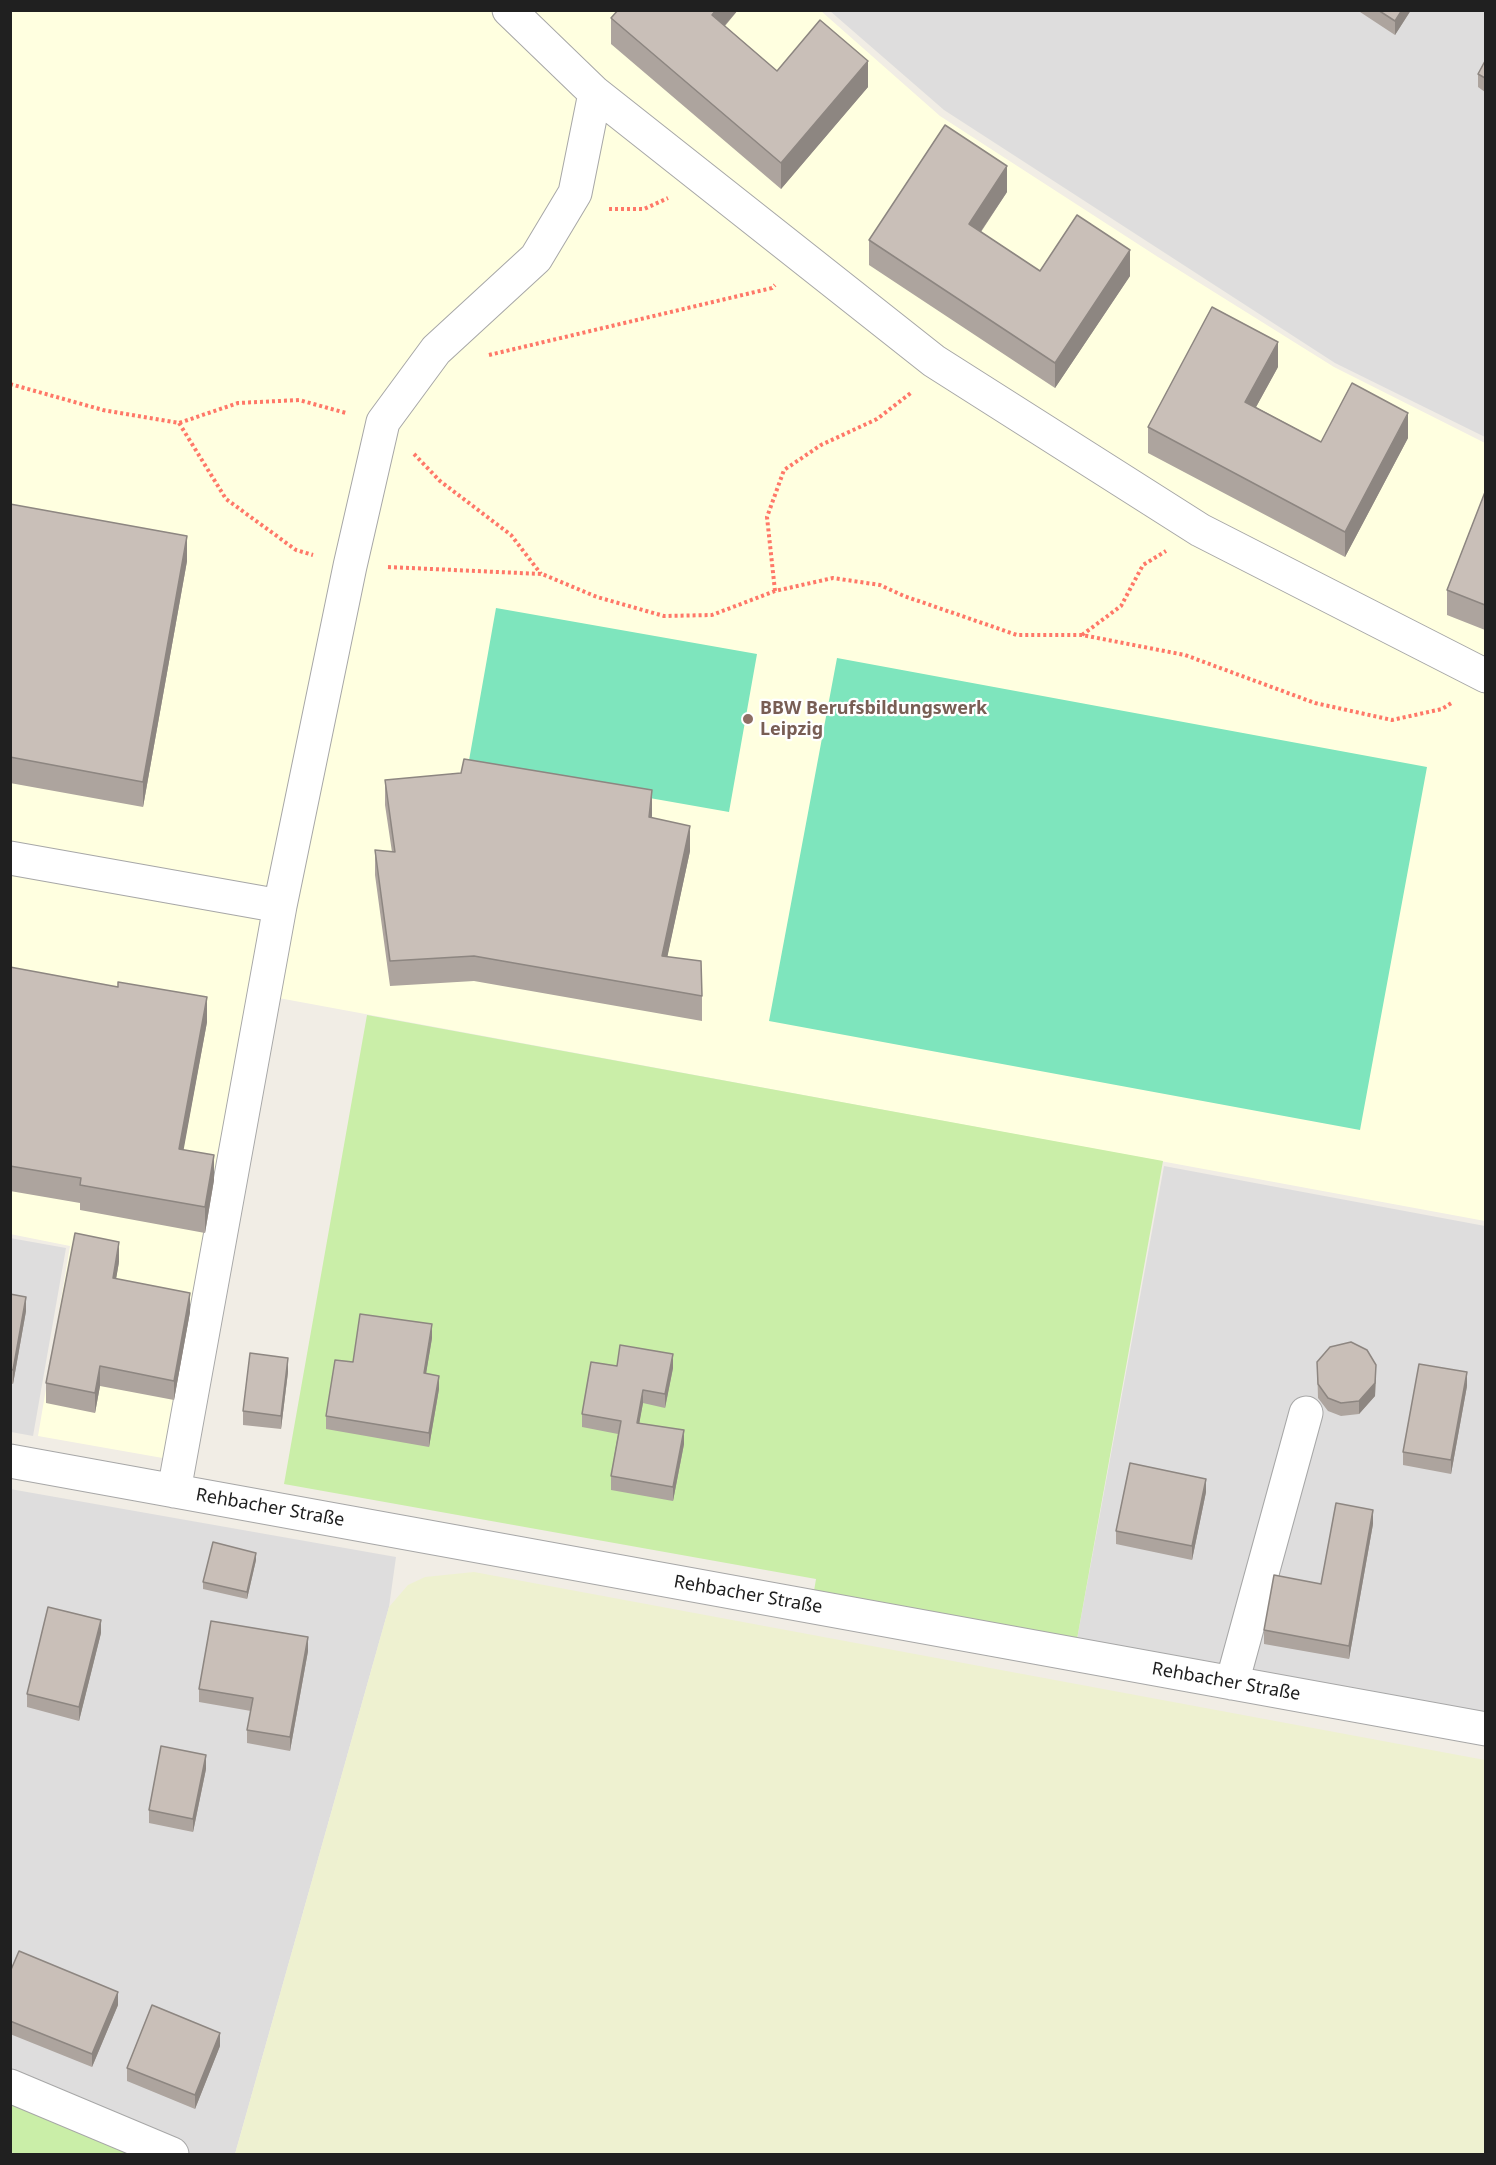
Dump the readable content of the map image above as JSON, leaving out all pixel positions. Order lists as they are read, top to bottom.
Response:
{
  "streets": {
    "street": ["Rehbacher Straße"]
  },
  "places": ["BBW Berufsbildungswerk Leipzig"]
}
